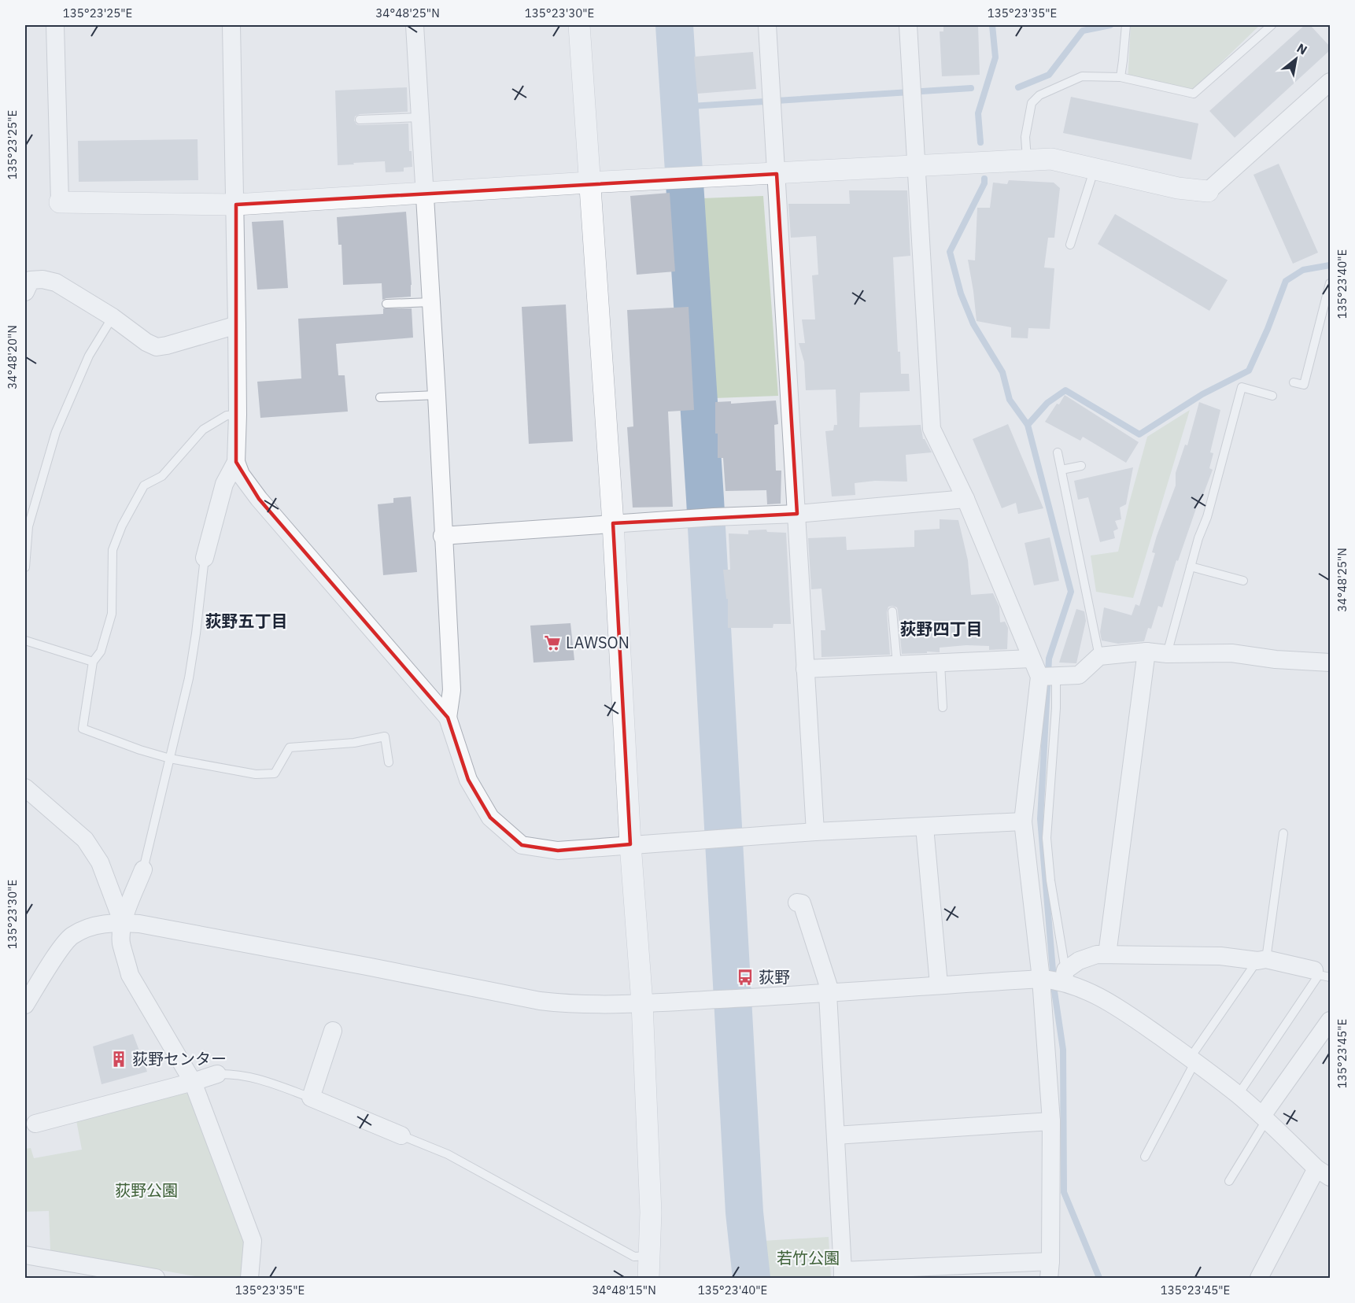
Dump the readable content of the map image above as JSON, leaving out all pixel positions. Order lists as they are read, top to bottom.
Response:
{
  "districts": ["荻野五丁目", "荻野四丁目"],
  "parks": ["荻野公園", "若竹公園"],
  "places": {
    "supermarket": ["LAWSON"],
    "bus stop": ["荻野"],
    "building": ["荻野センター"]
  },
  "north": "top right",
  "coordinates": [
    "135°23'25\"E",
    "34°48'25\"N",
    "135°23'30\"E",
    "135°23'35\"E",
    "135°23'40\"E",
    "34°48'20\"N",
    "135°23'45\"E",
    "34°48'15\"N"
  ]
}
